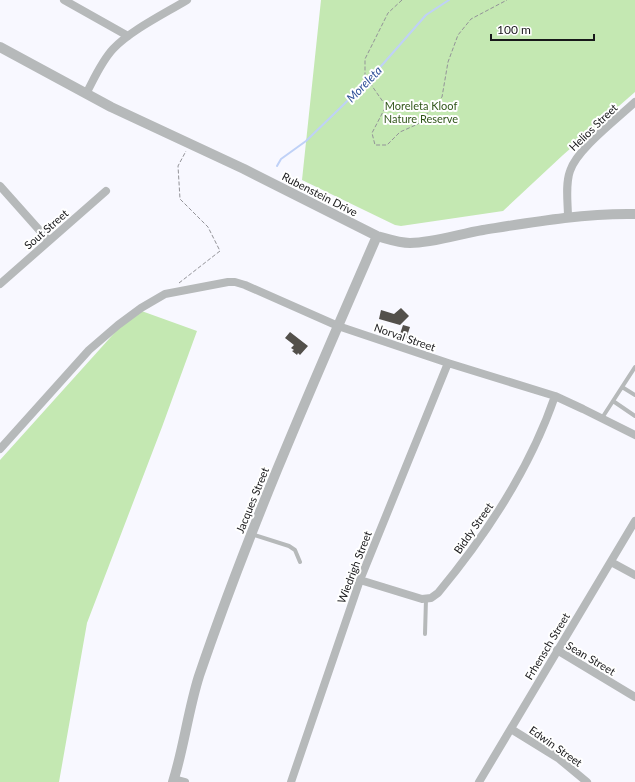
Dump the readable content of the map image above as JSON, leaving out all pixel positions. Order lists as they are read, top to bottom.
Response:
{
  "streets": {
    "street": [
      "Helios Street",
      "Rubenstein Drive",
      "Sout Street",
      "Norval Street",
      "Jacques Street",
      "Biddy Street",
      "Wiedrigh Street",
      "Frhensch Street",
      "Sean Street",
      "Edwin Street"
    ]
  },
  "crossings": [
    ["Helios Street", "Rubenstein Drive"],
    ["Rubenstein Drive", "Jacques Street"],
    ["Norval Street", "Jacques Street"],
    ["Norval Street", "Biddy Street"],
    ["Norval Street", "Wiedrigh Street"],
    ["Frhensch Street", "Sean Street"],
    ["Frhensch Street", "Edwin Street"]
  ],
  "water": ["Moreleta"],
  "parks": ["Moreleta Kloof Nature Reserve"],
  "scale_bar": "100 m"
}
